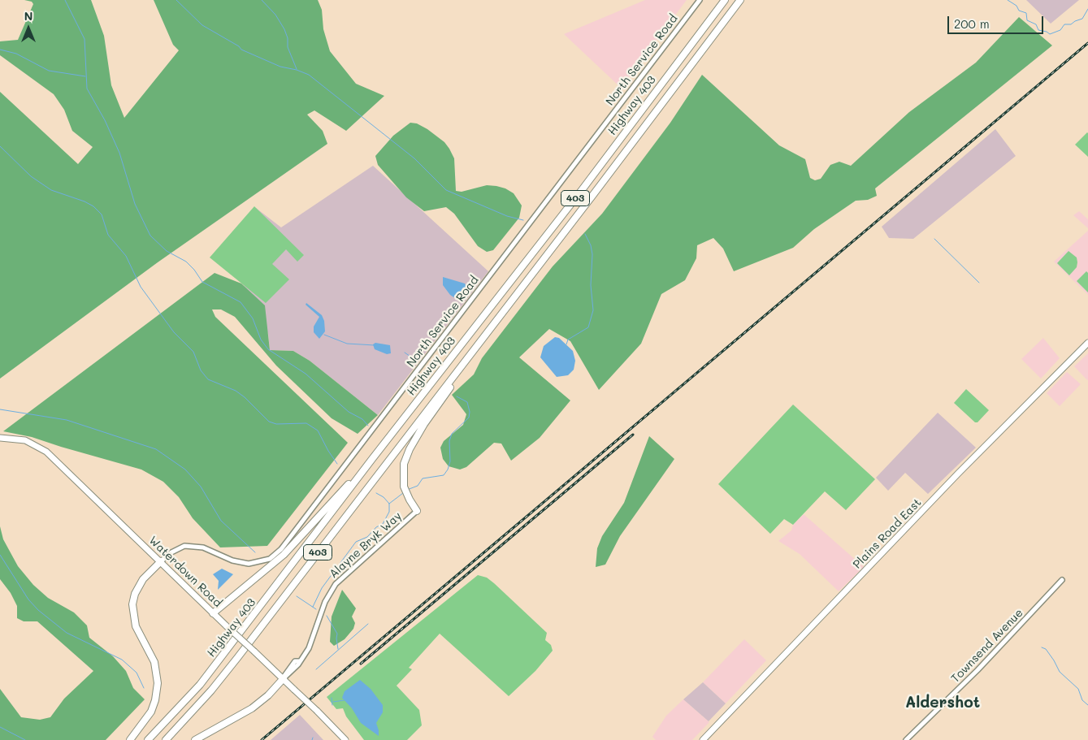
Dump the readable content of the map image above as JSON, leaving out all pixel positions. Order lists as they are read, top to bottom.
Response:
{
  "streets": {
    "highway": ["Highway 403", "403"],
    "main road": ["Plains Road East", "Waterdown Road"],
    "street": ["North Service Road", "Alayne Bryk Way", "Townsend Avenue"]
  },
  "crossings": [
    ["North Service Road", "Waterdown Road"],
    ["Alayne Bryk Way", "Waterdown Road"]
  ],
  "districts": ["Aldershot"],
  "scale_bar": "200 m",
  "north": "top"
}
